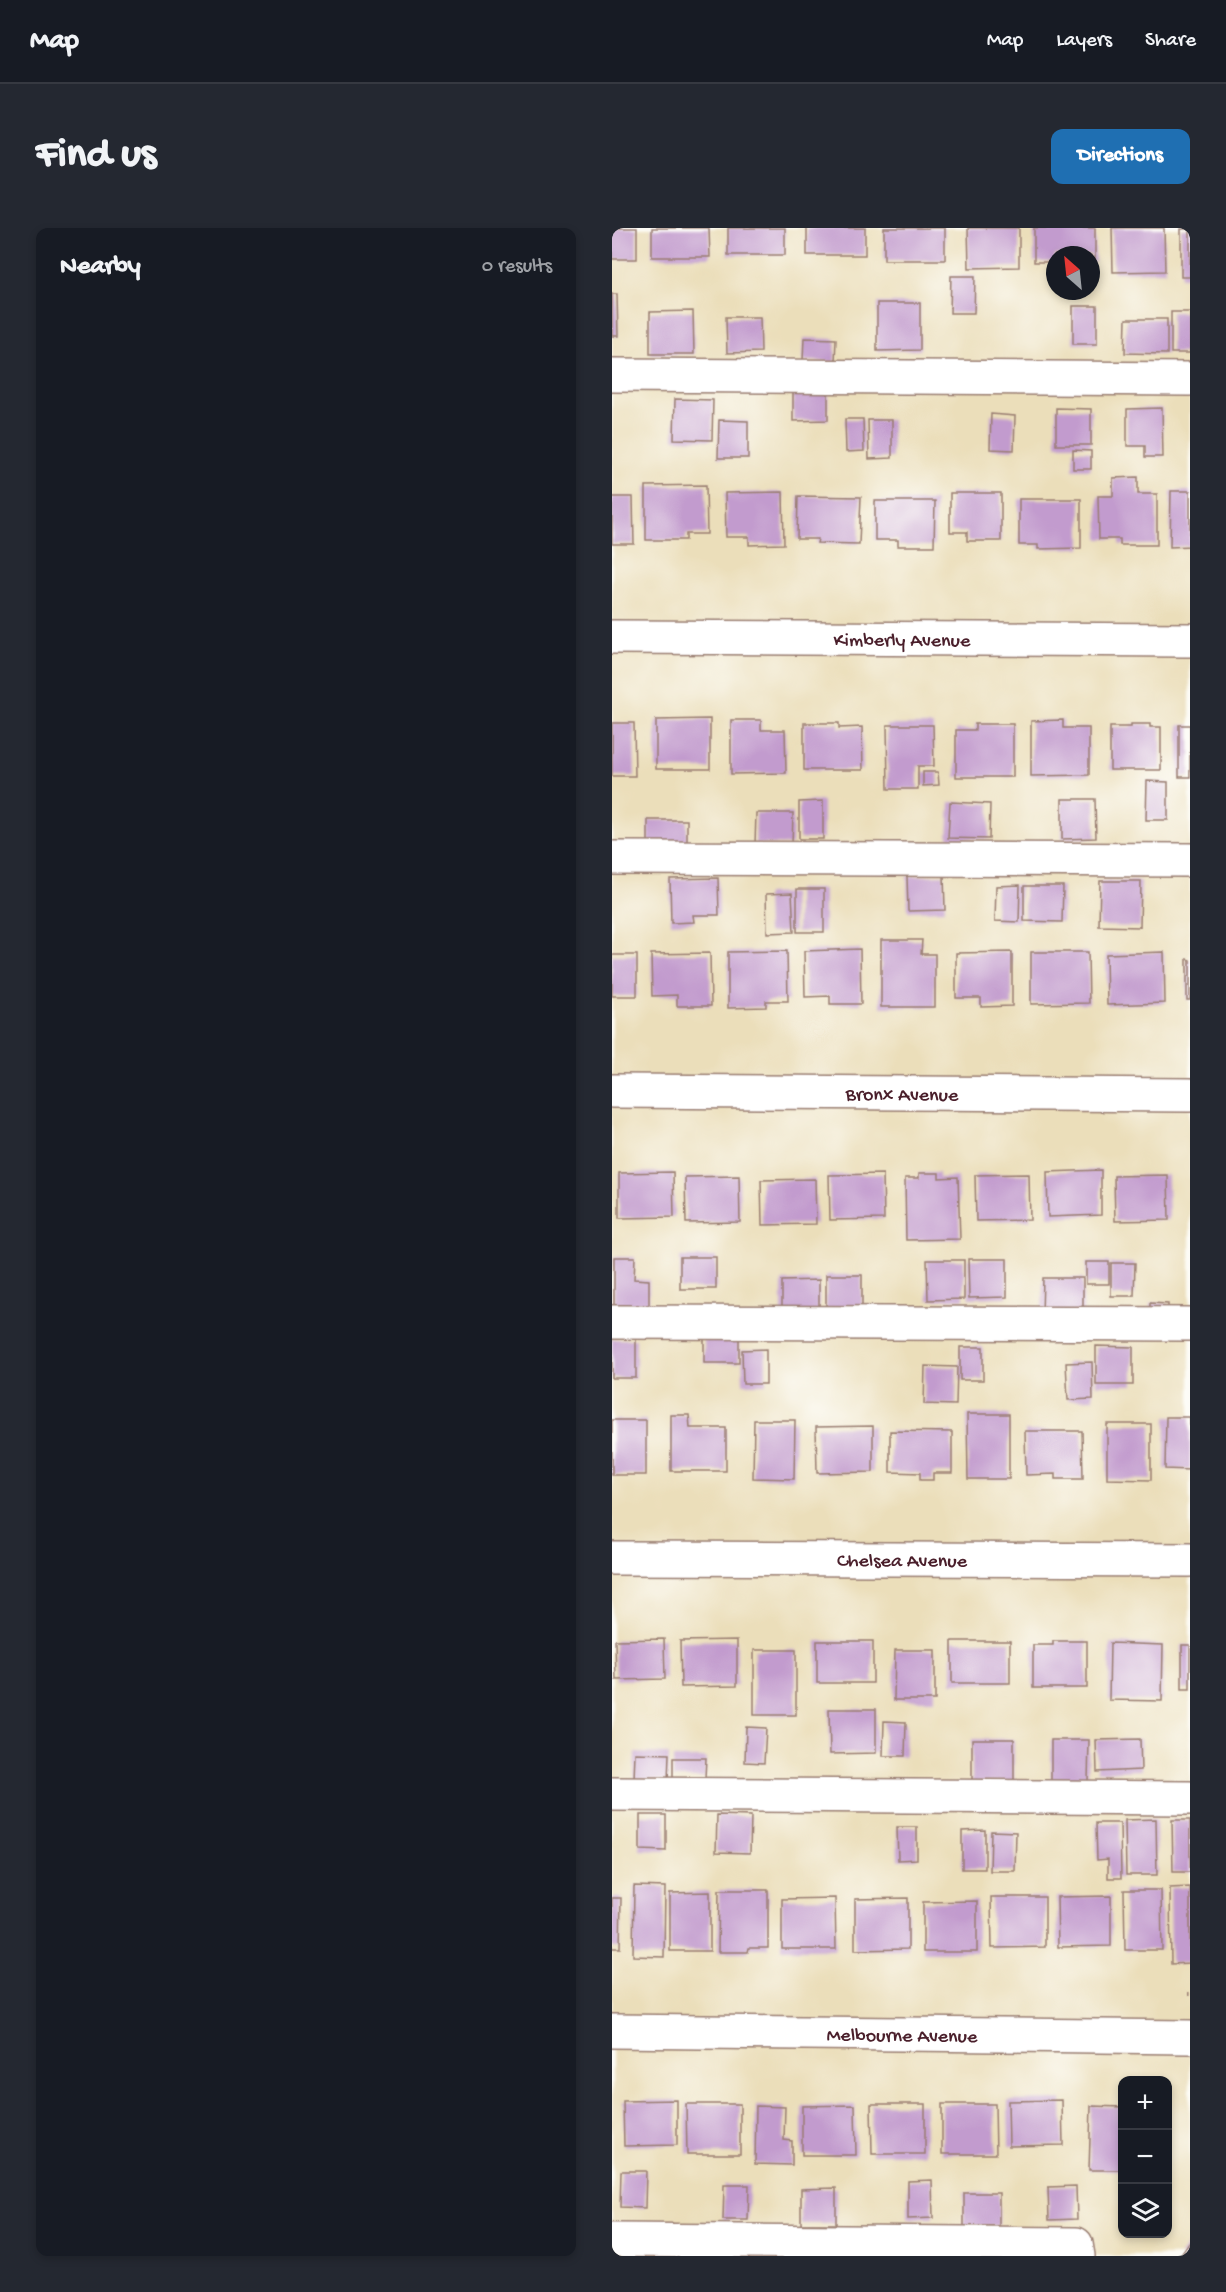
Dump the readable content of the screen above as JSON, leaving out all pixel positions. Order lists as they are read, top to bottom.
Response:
{
  "streets": {
    "street": [
      "Kimberly Avenue",
      "Bronx Avenue",
      "Chelsea Avenue",
      "Melbourne Avenue"
    ]
  },
  "north": "top left",
  "page": {
    "header": "Map",
    "nav": ["Map", "Layers", "Share"],
    "buttons": "Directions",
    "title": "Find us",
    "heading": ["Nearby", "0 results"],
    "map_buttons": ["+", "−"]
  }
}
